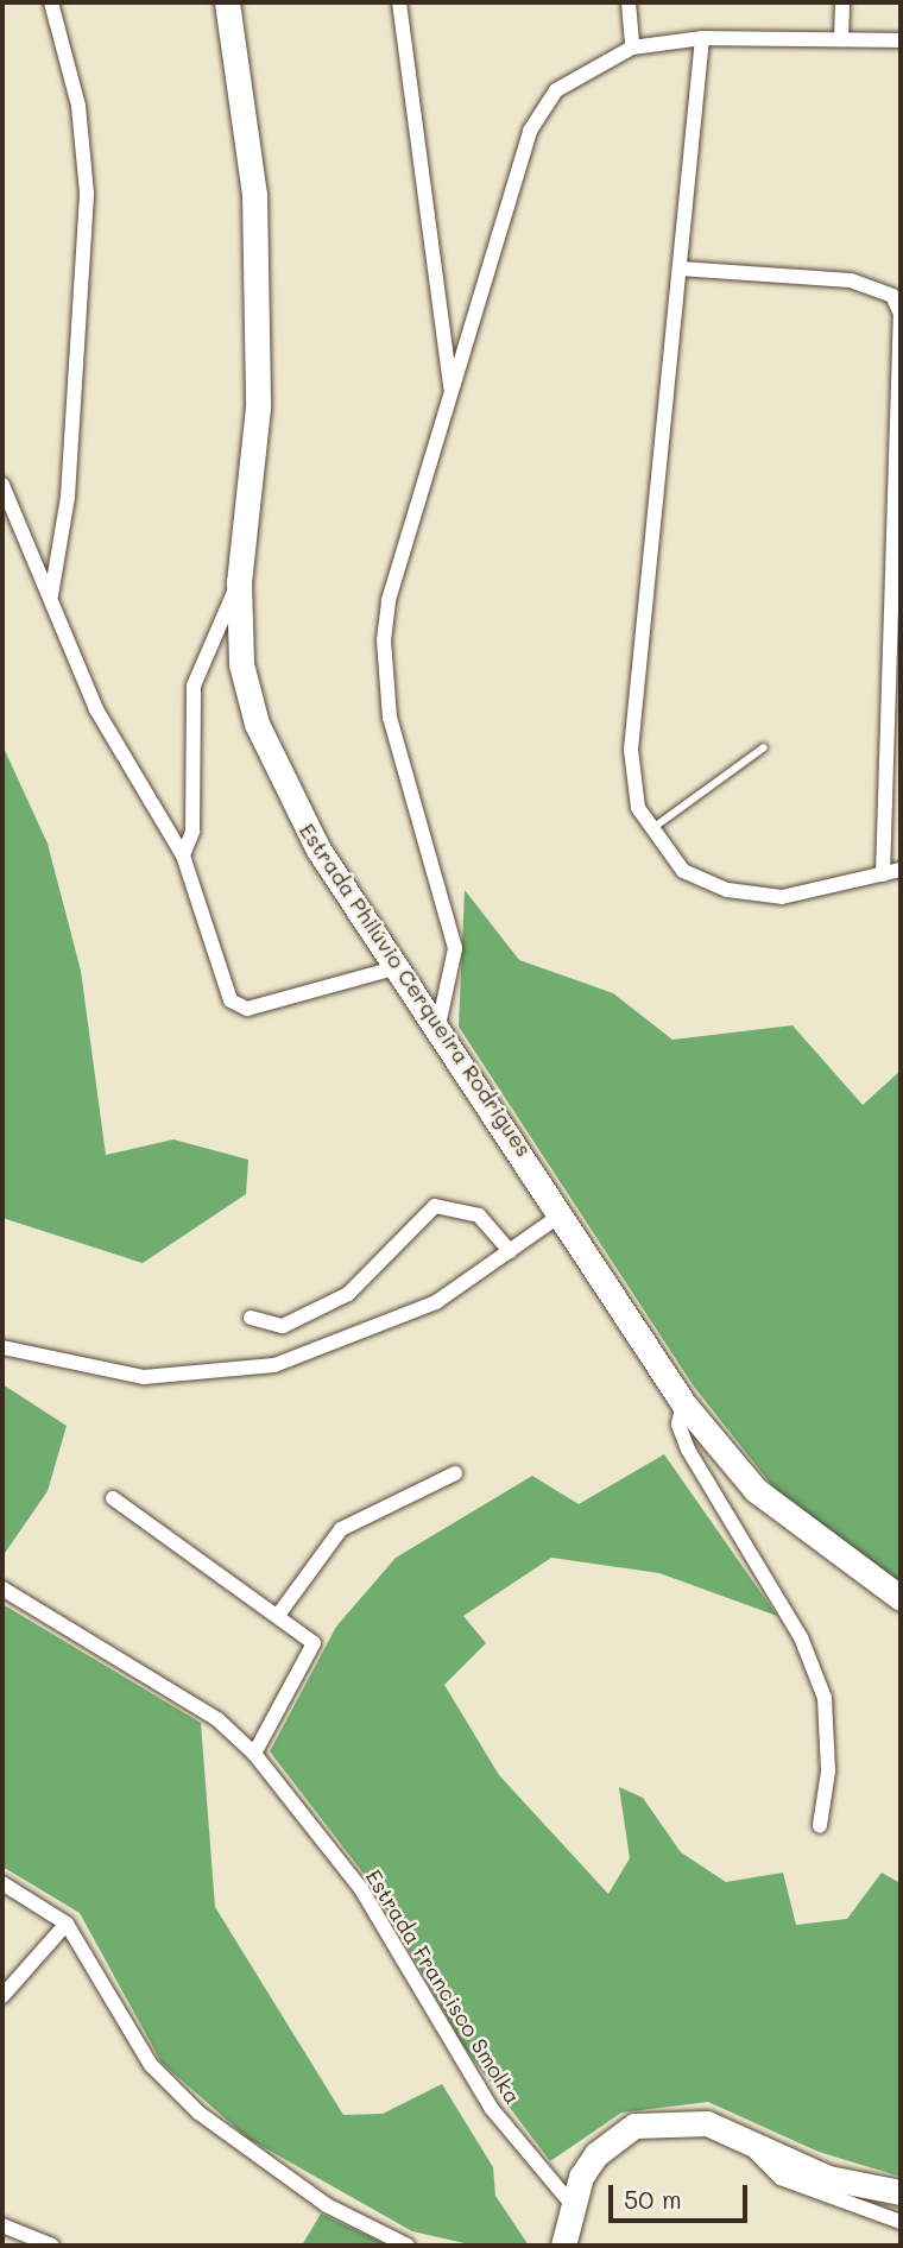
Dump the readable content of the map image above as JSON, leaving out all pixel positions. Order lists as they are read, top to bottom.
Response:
{
  "streets": {
    "main road": ["Estrada Philúvio Cerqueira Rodrigues"],
    "street": ["Estrada Francisco Smolka"]
  },
  "scale_bar": "50 m"
}
